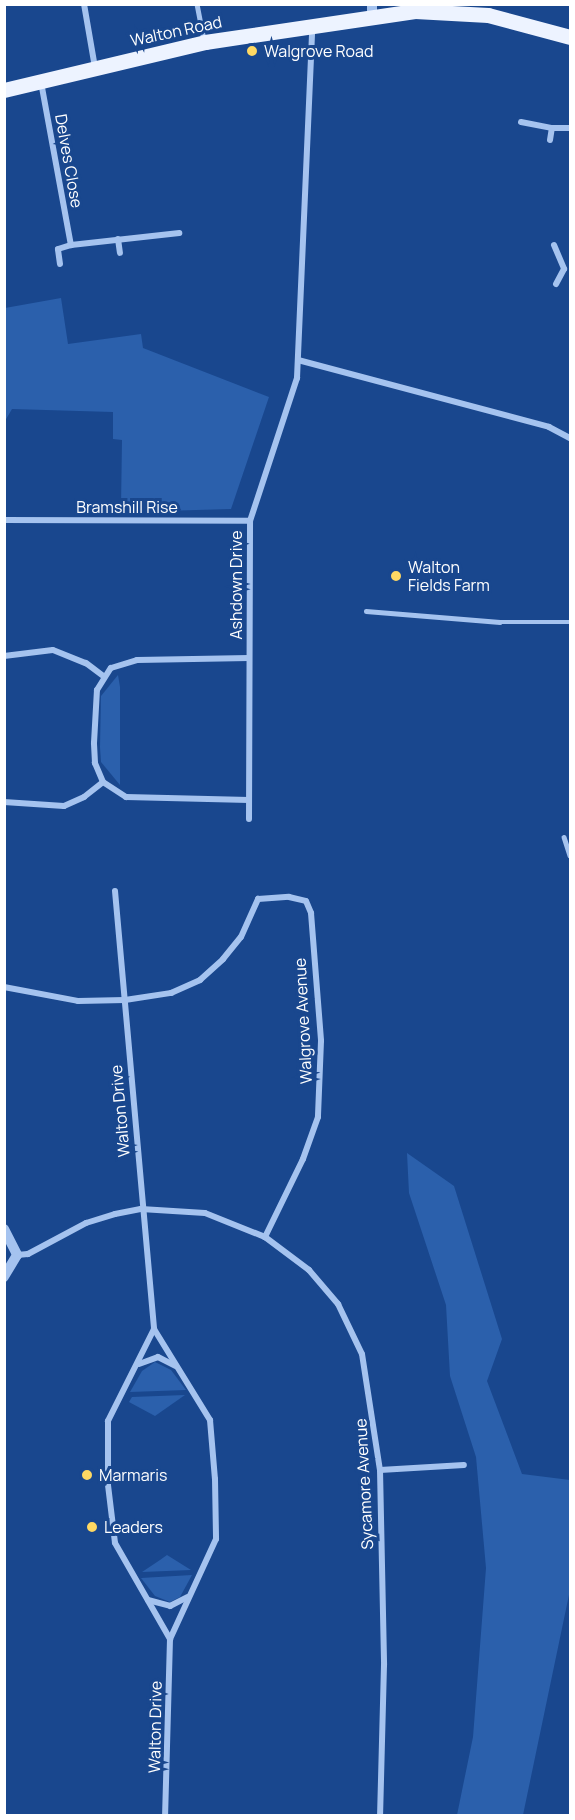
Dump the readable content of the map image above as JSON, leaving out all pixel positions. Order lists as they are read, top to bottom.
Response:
{
  "streets": {
    "main road": ["Walton Road"],
    "street": [
      "Delves Close",
      "Bramshill Rise",
      "Ashdown Drive",
      "Walgrove Avenue",
      "Walton Drive",
      "Sycamore Avenue"
    ]
  },
  "crossings": [
    ["Walton Road", "Delves Close"],
    ["Bramshill Rise", "Ashdown Drive"],
    ["Walgrove Avenue", "Walton Drive"],
    ["Walgrove Avenue", "Sycamore Avenue"],
    ["Walton Drive", "Sycamore Avenue"]
  ],
  "places": [
    "Walgrove Road",
    "Walton Fields Farm",
    "Marmaris",
    "Leaders"
  ]
}
